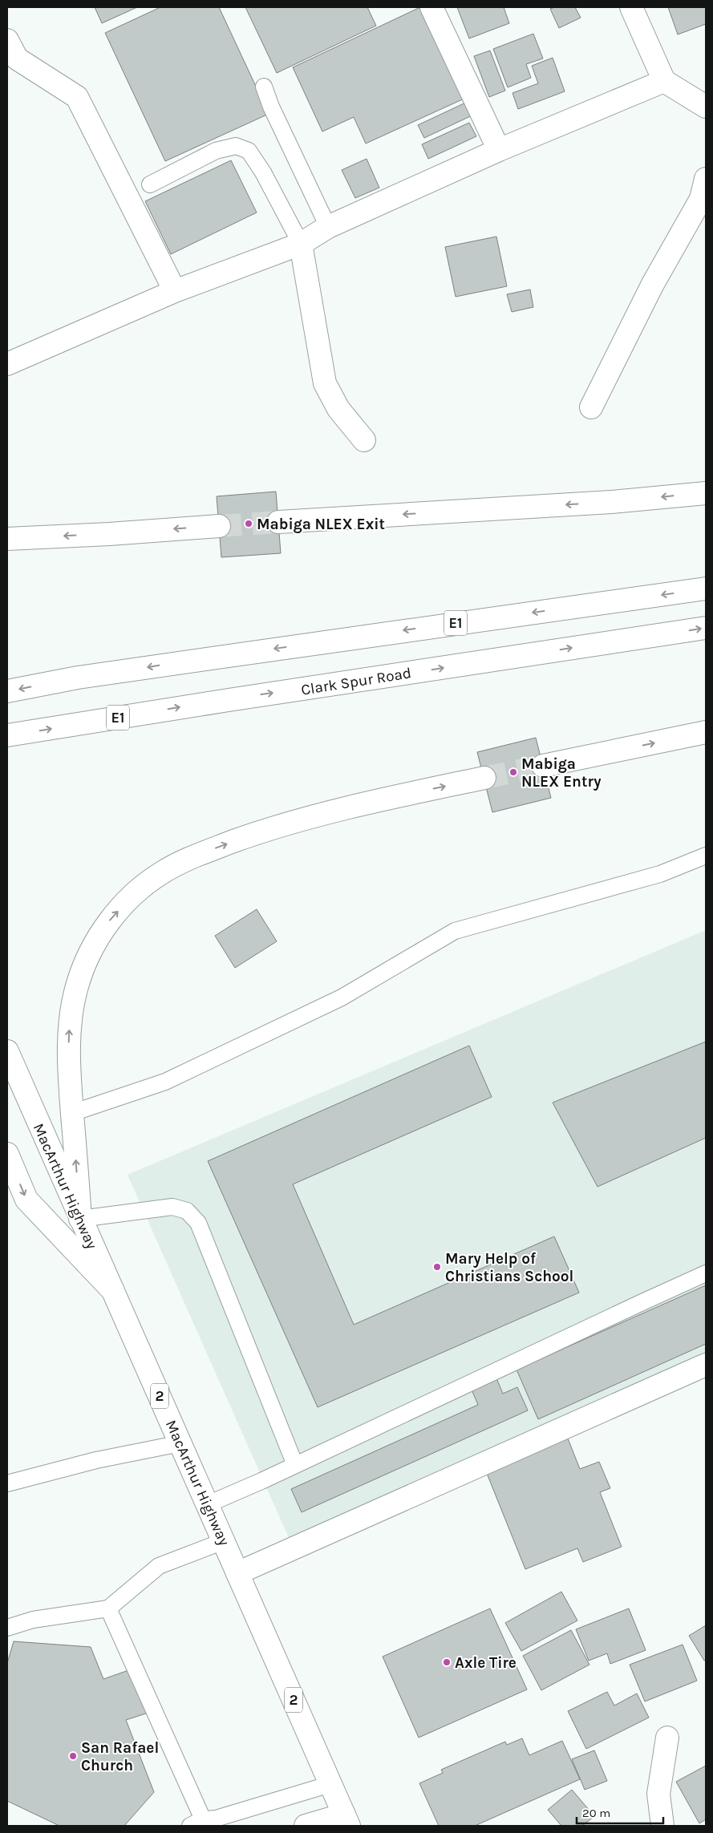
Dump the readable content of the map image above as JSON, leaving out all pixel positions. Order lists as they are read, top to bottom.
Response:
{
  "streets": {
    "main road": [
      "E1",
      "Clark Spur Road",
      "MacArthur Highway",
      "2"
    ]
  },
  "places": [
    "Mabiga NLEX Exit",
    "Mabiga NLEX Entry",
    "Mary Help of Christians School",
    "Axle Tire",
    "San Rafael Church"
  ],
  "scale_bar": "20 m"
}
